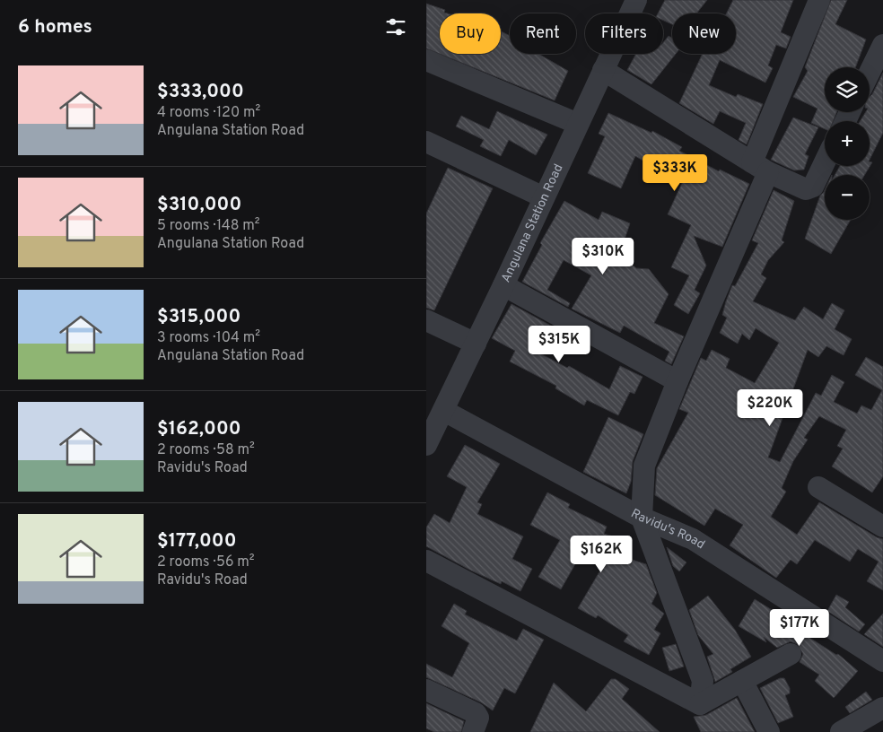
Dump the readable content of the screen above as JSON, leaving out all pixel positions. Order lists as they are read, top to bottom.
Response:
{
  "streets": {
    "street": ["Angulana Station Road", "Ravidu's Road"]
  },
  "crossings": [
    ["Angulana Station Road", "Ravidu's Road"]
  ],
  "page": {
    "heading": "6 homes",
    "chip": [
      "Buy",
      "Rent",
      "Filters",
      "New"
    ],
    "list": [
      {
        "name": "$333,000",
        "note": "4 rooms · 120 m² · Angulana Station Road"
      },
      {
        "name": "$310,000",
        "note": "5 rooms · 148 m² · Angulana Station Road"
      },
      {
        "name": "$315,000",
        "note": "3 rooms · 104 m² · Angulana Station Road"
      },
      {
        "name": "$162,000",
        "note": "2 rooms · 58 m² · Ravidu's Road"
      },
      {
        "name": "$177,000",
        "note": "2 rooms · 56 m² · Ravidu's Road"
      }
    ],
    "map_buttons": ["+", "−"],
    "price": [
      "$333K",
      "$310K",
      "$315K",
      "$220K",
      "$162K",
      "$177K"
    ]
  }
}
